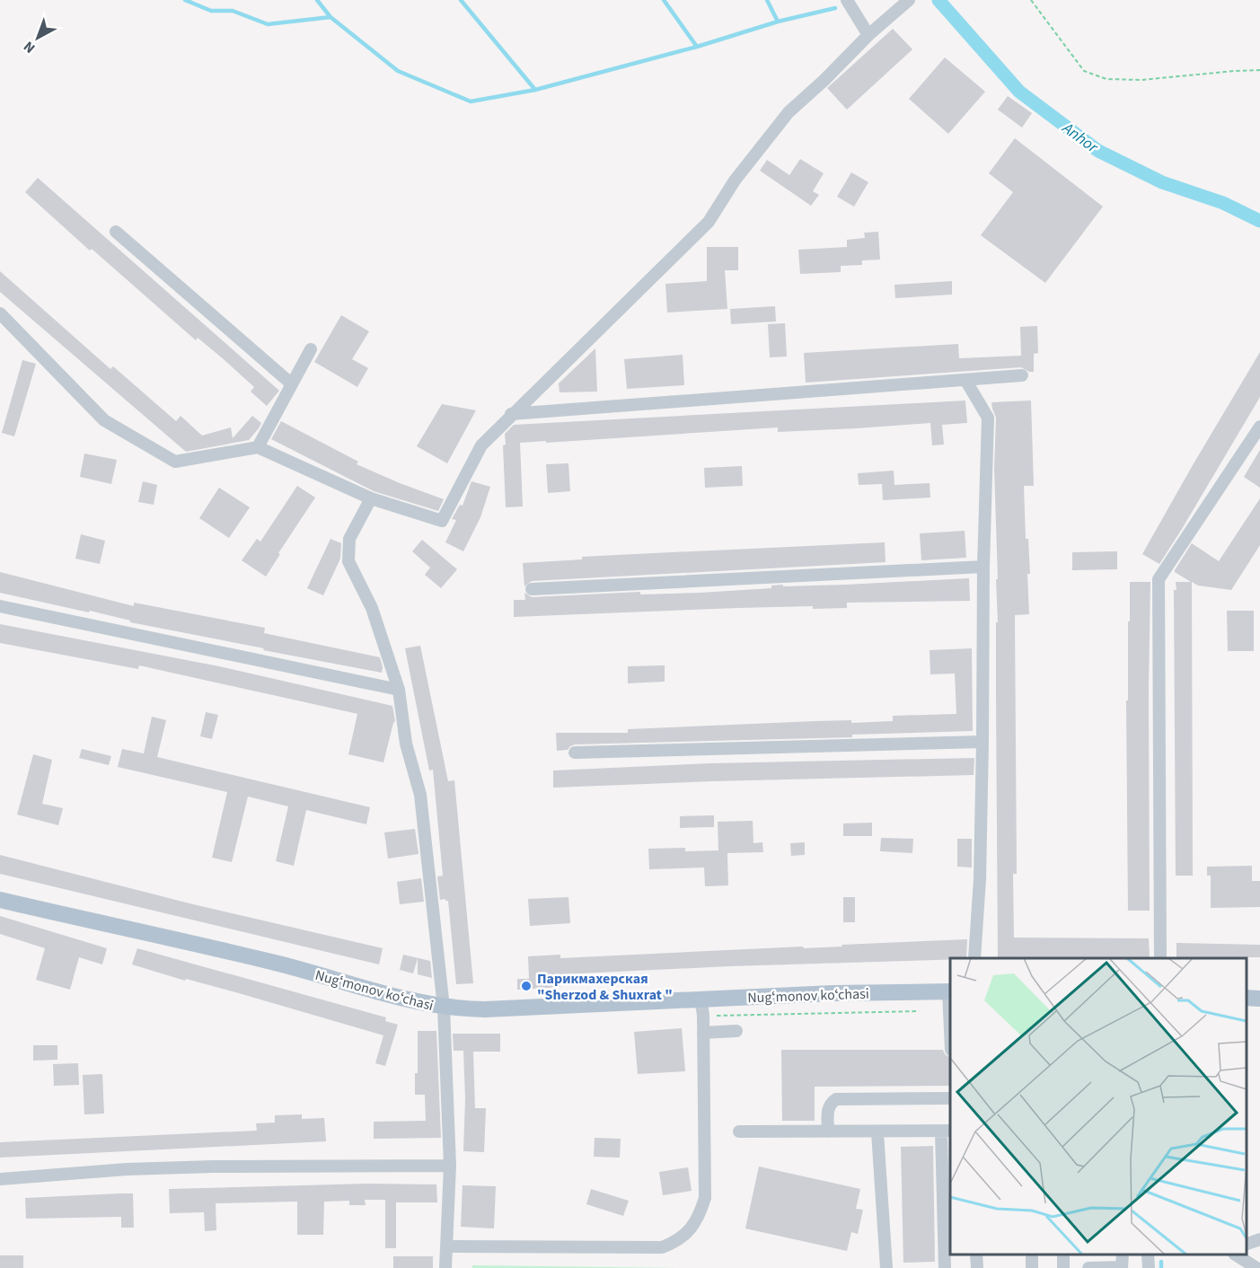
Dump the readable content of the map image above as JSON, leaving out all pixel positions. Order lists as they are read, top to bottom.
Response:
{
  "streets": {
    "main road": ["Nugʻmonov koʻchasi"]
  },
  "water": ["Anhor"],
  "places": ["Парикмахерская \"Sherzod & Shuxrat \""],
  "north": "bottom left"
}
